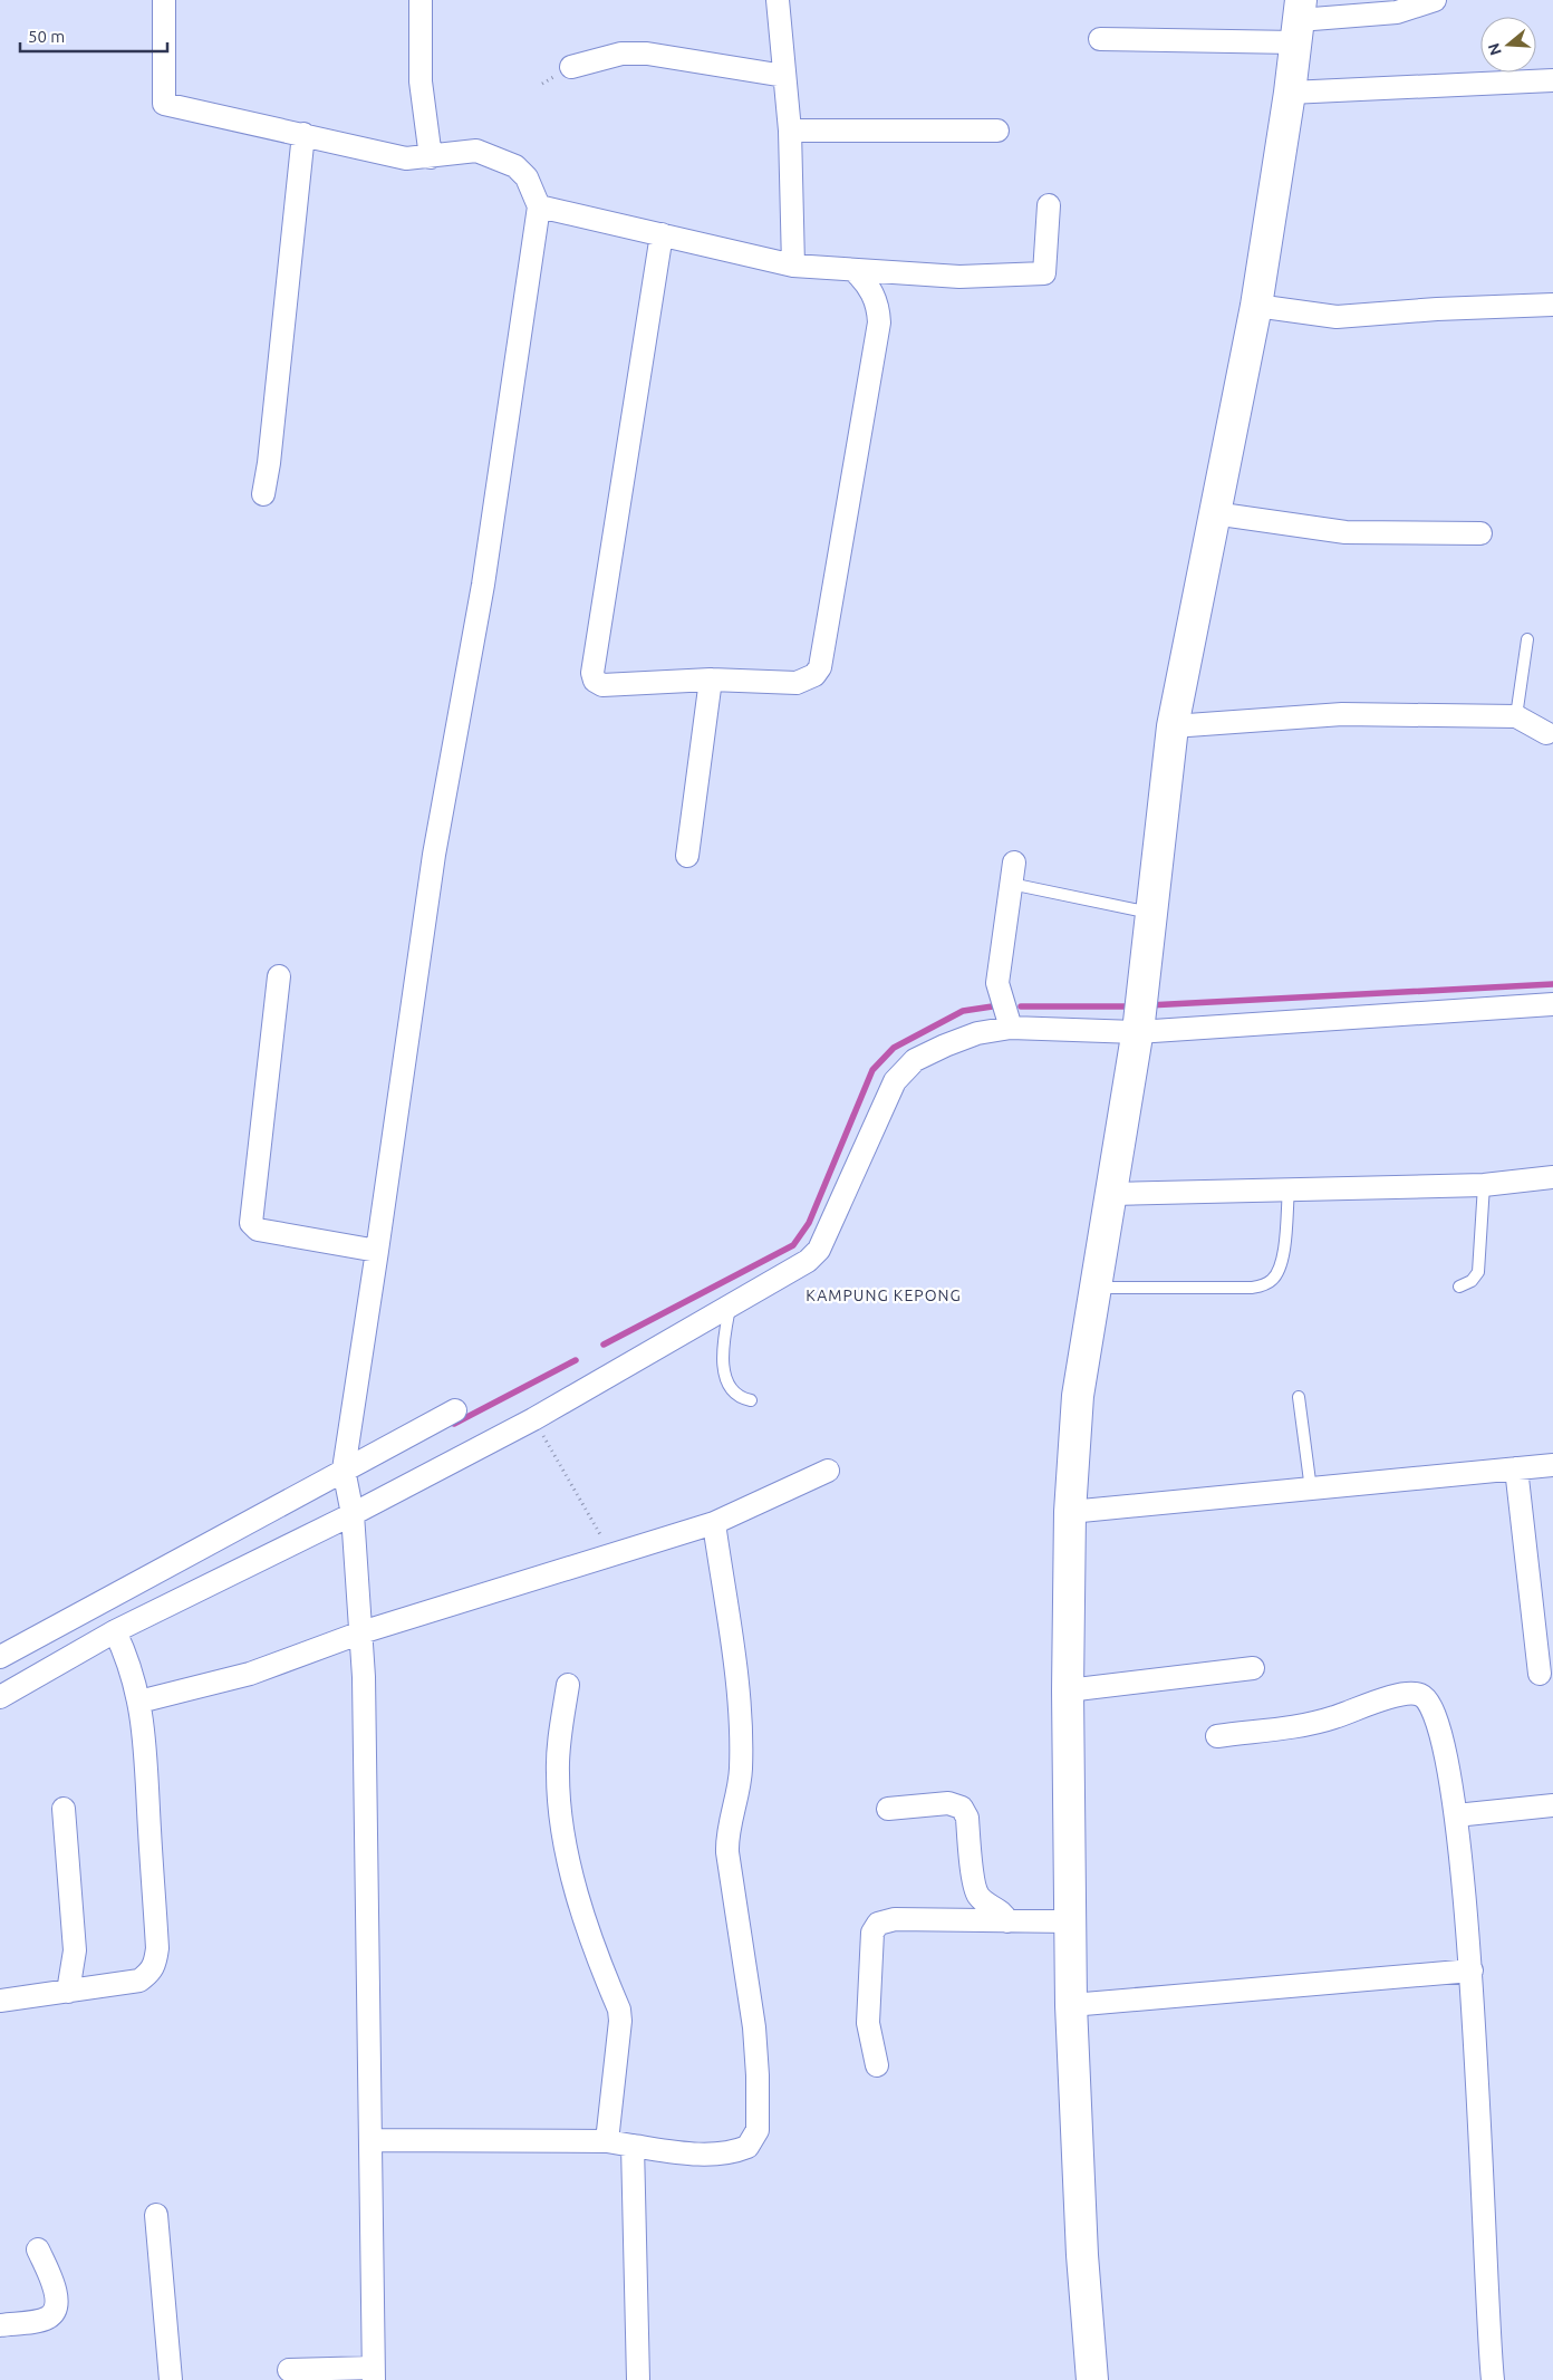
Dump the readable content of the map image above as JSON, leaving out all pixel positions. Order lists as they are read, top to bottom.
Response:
{
  "districts": ["KAMPUNG KEPONG"],
  "scale_bar": "50 m",
  "north": "left"
}
